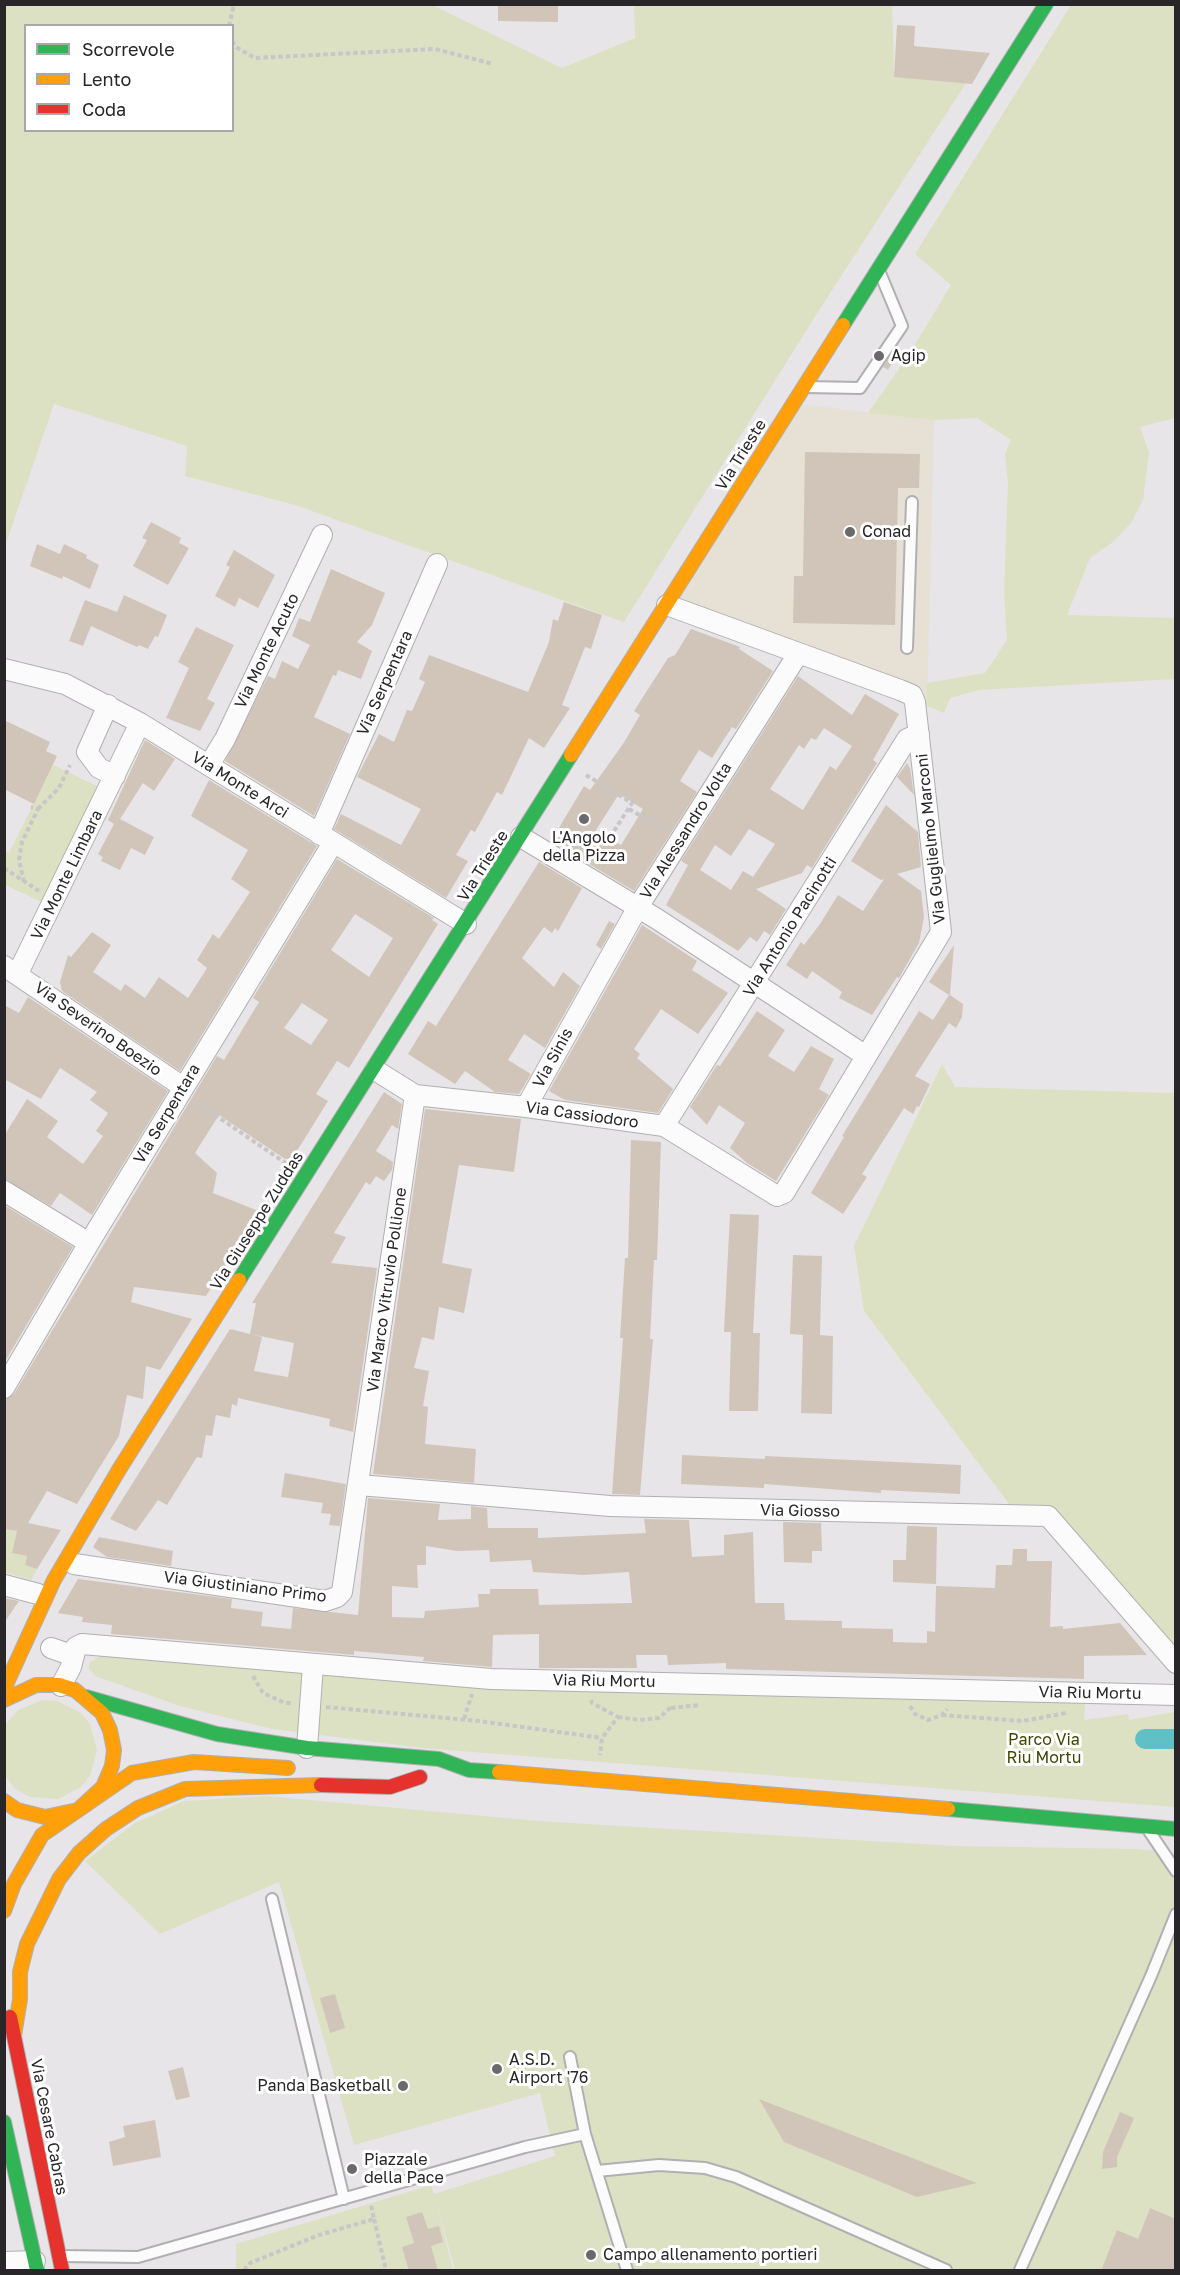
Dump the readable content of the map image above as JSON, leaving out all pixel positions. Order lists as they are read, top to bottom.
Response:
{
  "streets": {
    "street": [
      "Via Trieste",
      "Via Monte Acuto",
      "Via Serpentara",
      "Via Monte Arci",
      "Via Alessandro Volta",
      "Via Guglielmo Marconi",
      "Via Monte Limbara",
      "Via Antonio Pacinotti",
      "Via Severino Boezio",
      "Via Sinis",
      "Via Cassiodoro",
      "Via Giuseppe Zuddas",
      "Via Marco Vitruvio Pollione",
      "Via Giosso",
      "Via Giustiniano Primo",
      "Via Riu Mortu",
      "Via Cesare Cabras"
    ]
  },
  "crossings": [
    ["Via Trieste", "Via Monte Arci"],
    ["Via Trieste", "Via Guglielmo Marconi"],
    ["Via Trieste", "Via Giuseppe Zuddas"],
    ["Via Monte Acuto", "Via Monte Arci"],
    ["Via Serpentara", "Via Monte Arci"],
    ["Via Serpentara", "Via Severino Boezio"],
    ["Via Monte Arci", "Via Monte Limbara"],
    ["Via Monte Arci", "Via Giuseppe Zuddas"],
    ["Via Alessandro Volta", "Via Guglielmo Marconi"],
    ["Via Alessandro Volta", "Via Sinis"],
    ["Via Guglielmo Marconi", "Via Antonio Pacinotti"],
    ["Via Guglielmo Marconi", "Via Cassiodoro"],
    ["Via Monte Limbara", "Via Severino Boezio"],
    ["Via Antonio Pacinotti", "Via Cassiodoro"],
    ["Via Sinis", "Via Cassiodoro"],
    ["Via Cassiodoro", "Via Giuseppe Zuddas"],
    ["Via Cassiodoro", "Via Marco Vitruvio Pollione"],
    ["Via Giuseppe Zuddas", "Via Giustiniano Primo"],
    ["Via Marco Vitruvio Pollione", "Via Giosso"],
    ["Via Marco Vitruvio Pollione", "Via Giustiniano Primo"],
    ["Via Giosso", "Via Giustiniano Primo"]
  ],
  "parks": ["Parco Via Riu Mortu"],
  "places": [
    "Agip",
    "Conad",
    "L'Angolo della Pizza",
    "A.S.D. Airport '76",
    "Panda Basketball",
    "Piazzale della Pace",
    "Campo allenamento portieri"
  ],
  "legend": ["Scorrevole", "Lento", "Coda"]
}
